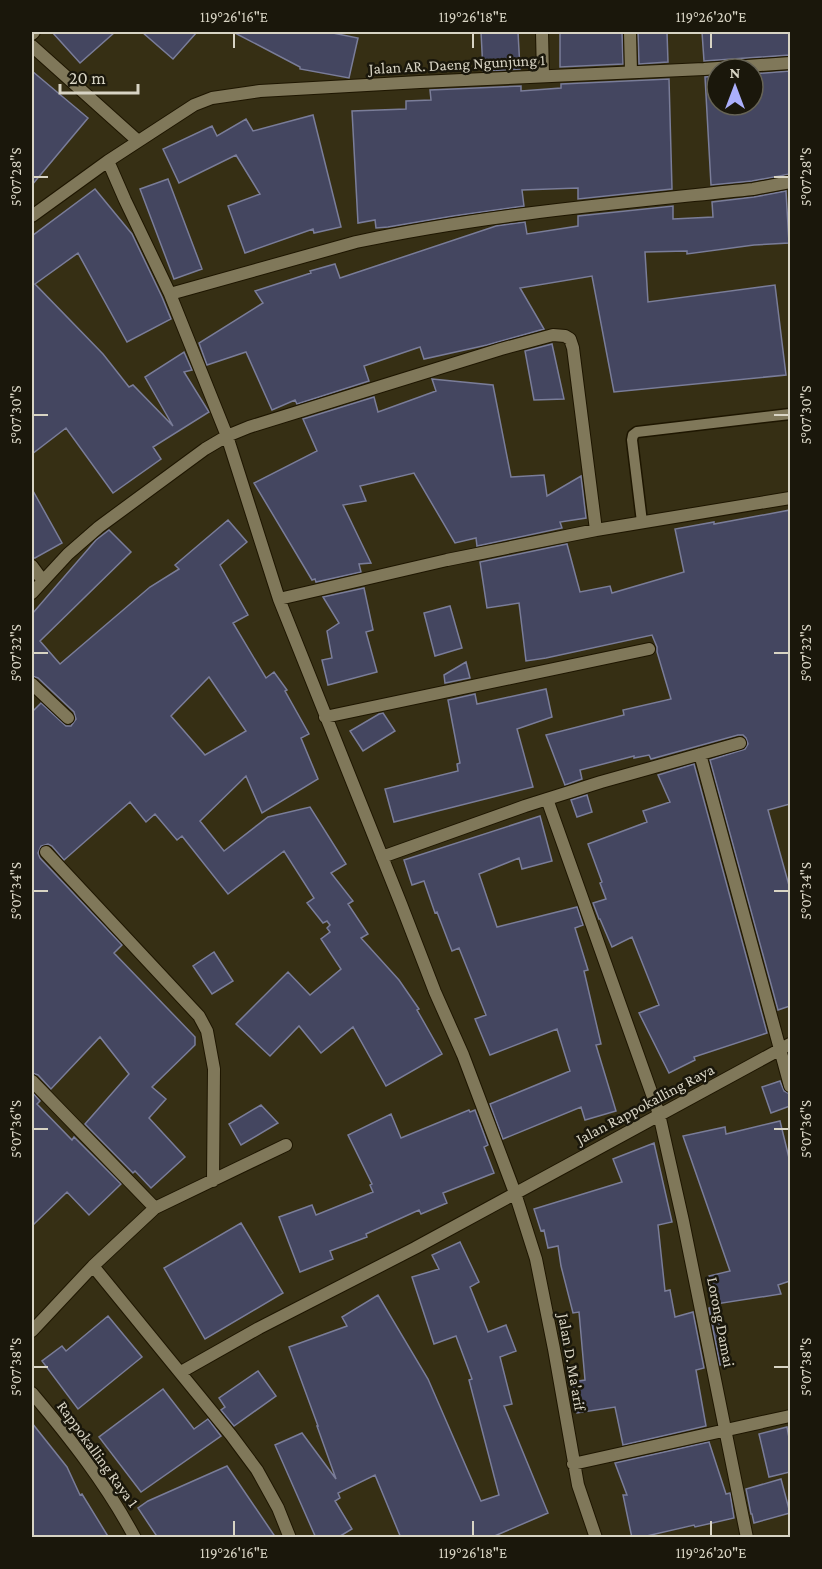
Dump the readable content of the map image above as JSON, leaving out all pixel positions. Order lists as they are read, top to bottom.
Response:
{
  "streets": {
    "street": [
      "Jalan AR. Daeng Ngunjung 1",
      "Jalan Rappokalling Raya",
      "Lorong Damai",
      "Jalan D. Ma'arif",
      "Rappokalling Raya 1"
    ]
  },
  "crossings": [
    ["Jalan AR. Daeng Ngunjung 1", "Jalan D. Ma'arif"],
    ["Jalan Rappokalling Raya", "Lorong Damai"],
    ["Jalan Rappokalling Raya", "Jalan D. Ma'arif"]
  ],
  "scale_bar": "20 m",
  "north": "top",
  "coordinates": [
    "119°26'16\"E",
    "119°26'18\"E",
    "119°26'20\"E",
    "5°07'28\"S",
    "5°07'30\"S",
    "5°07'32\"S",
    "5°07'34\"S",
    "5°07'36\"S",
    "5°07'38\"S"
  ]
}
